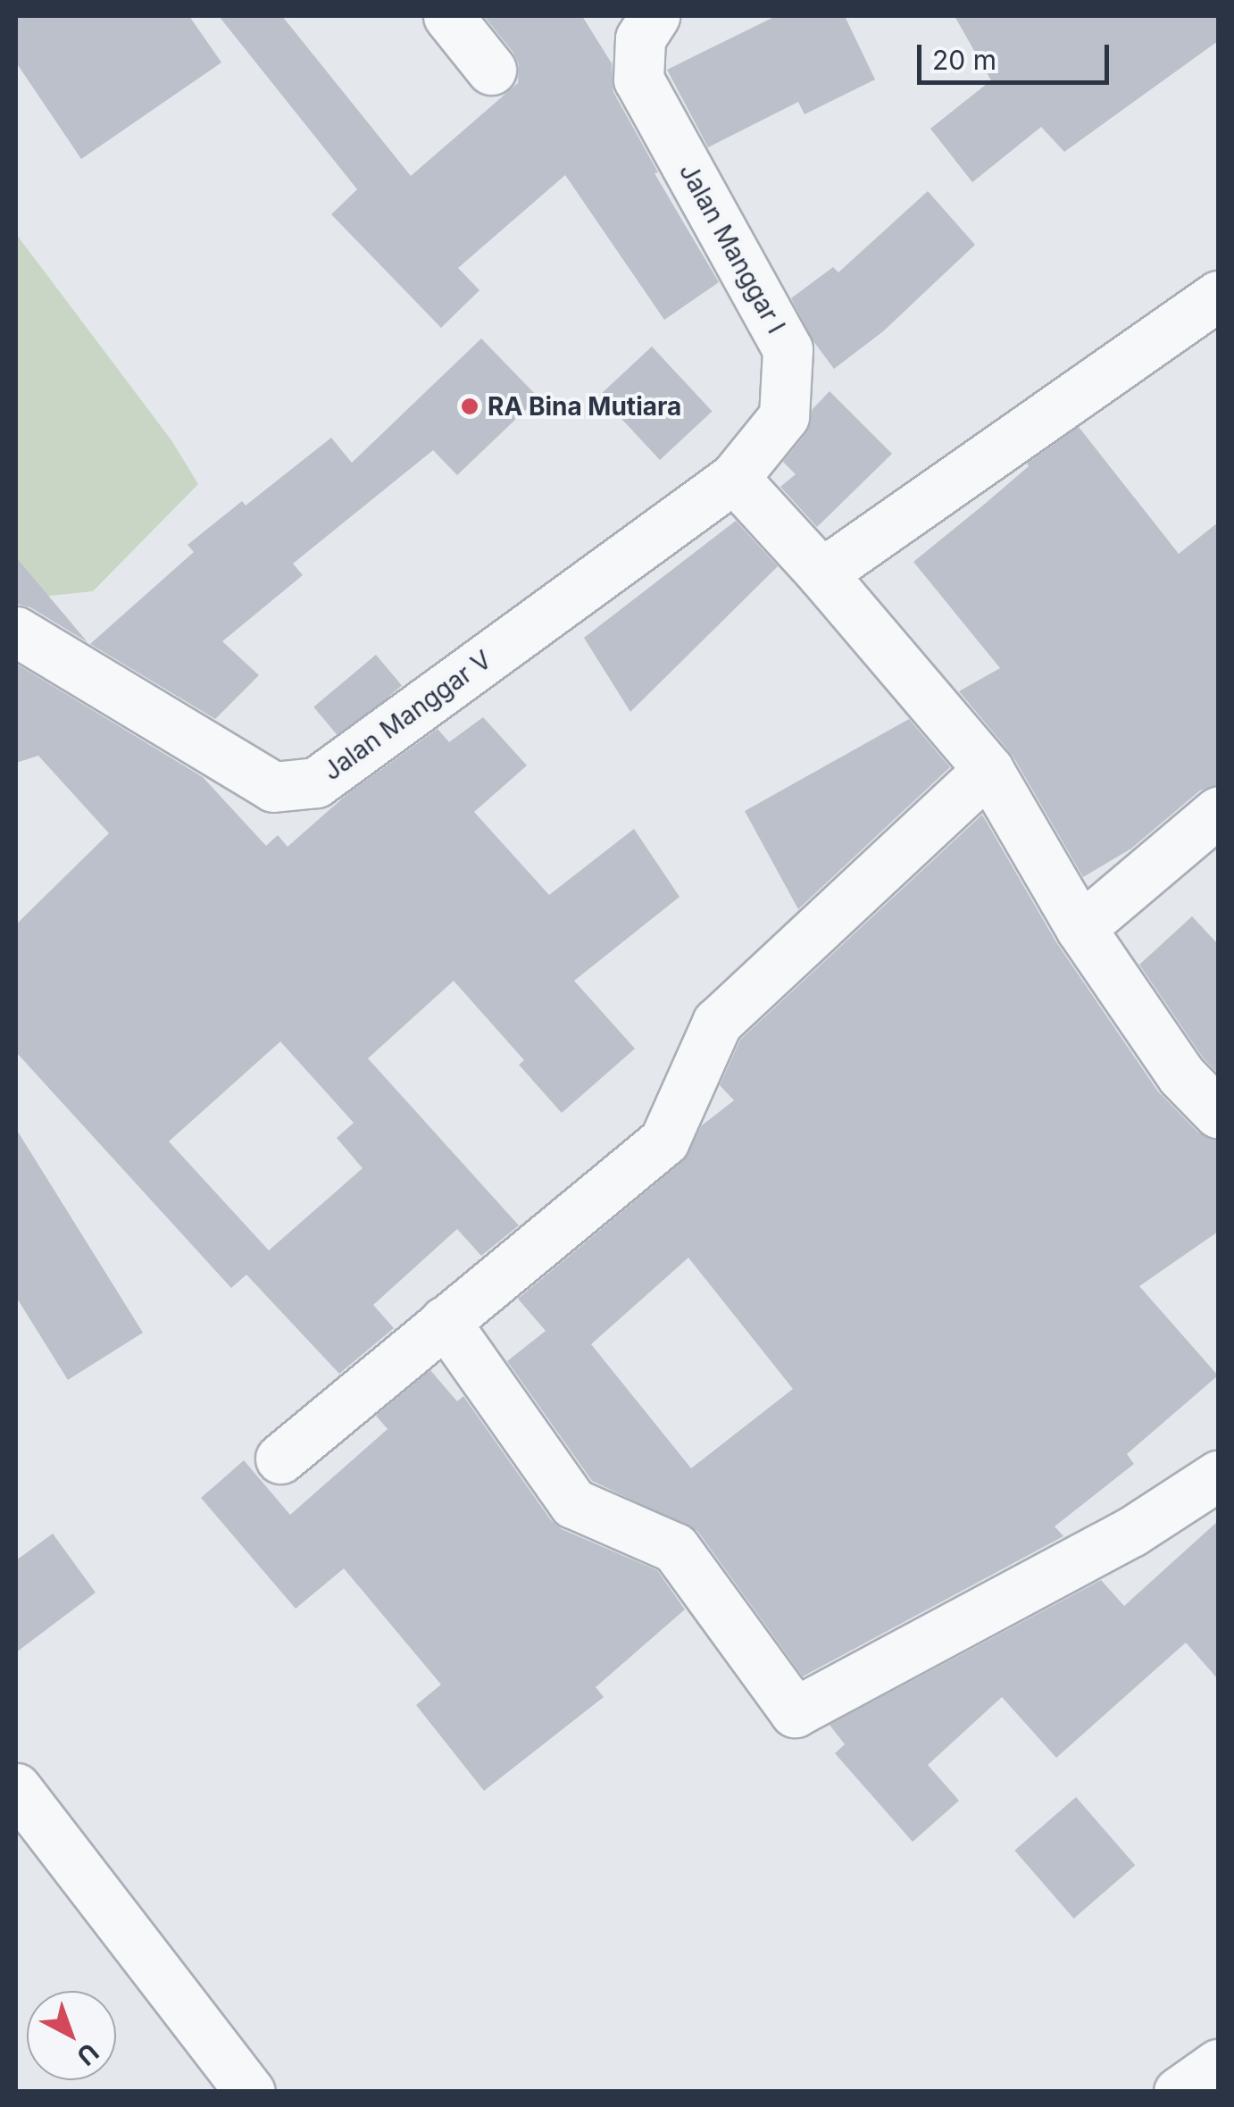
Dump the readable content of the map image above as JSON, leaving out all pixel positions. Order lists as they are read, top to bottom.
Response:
{
  "streets": {
    "street": ["Jalan Manggar I", "Jalan Manggar V"]
  },
  "crossings": [
    ["Jalan Manggar I", "Jalan Manggar V"]
  ],
  "places": ["RA Bina Mutiara"],
  "scale_bar": "20 m",
  "north": "bottom right"
}
